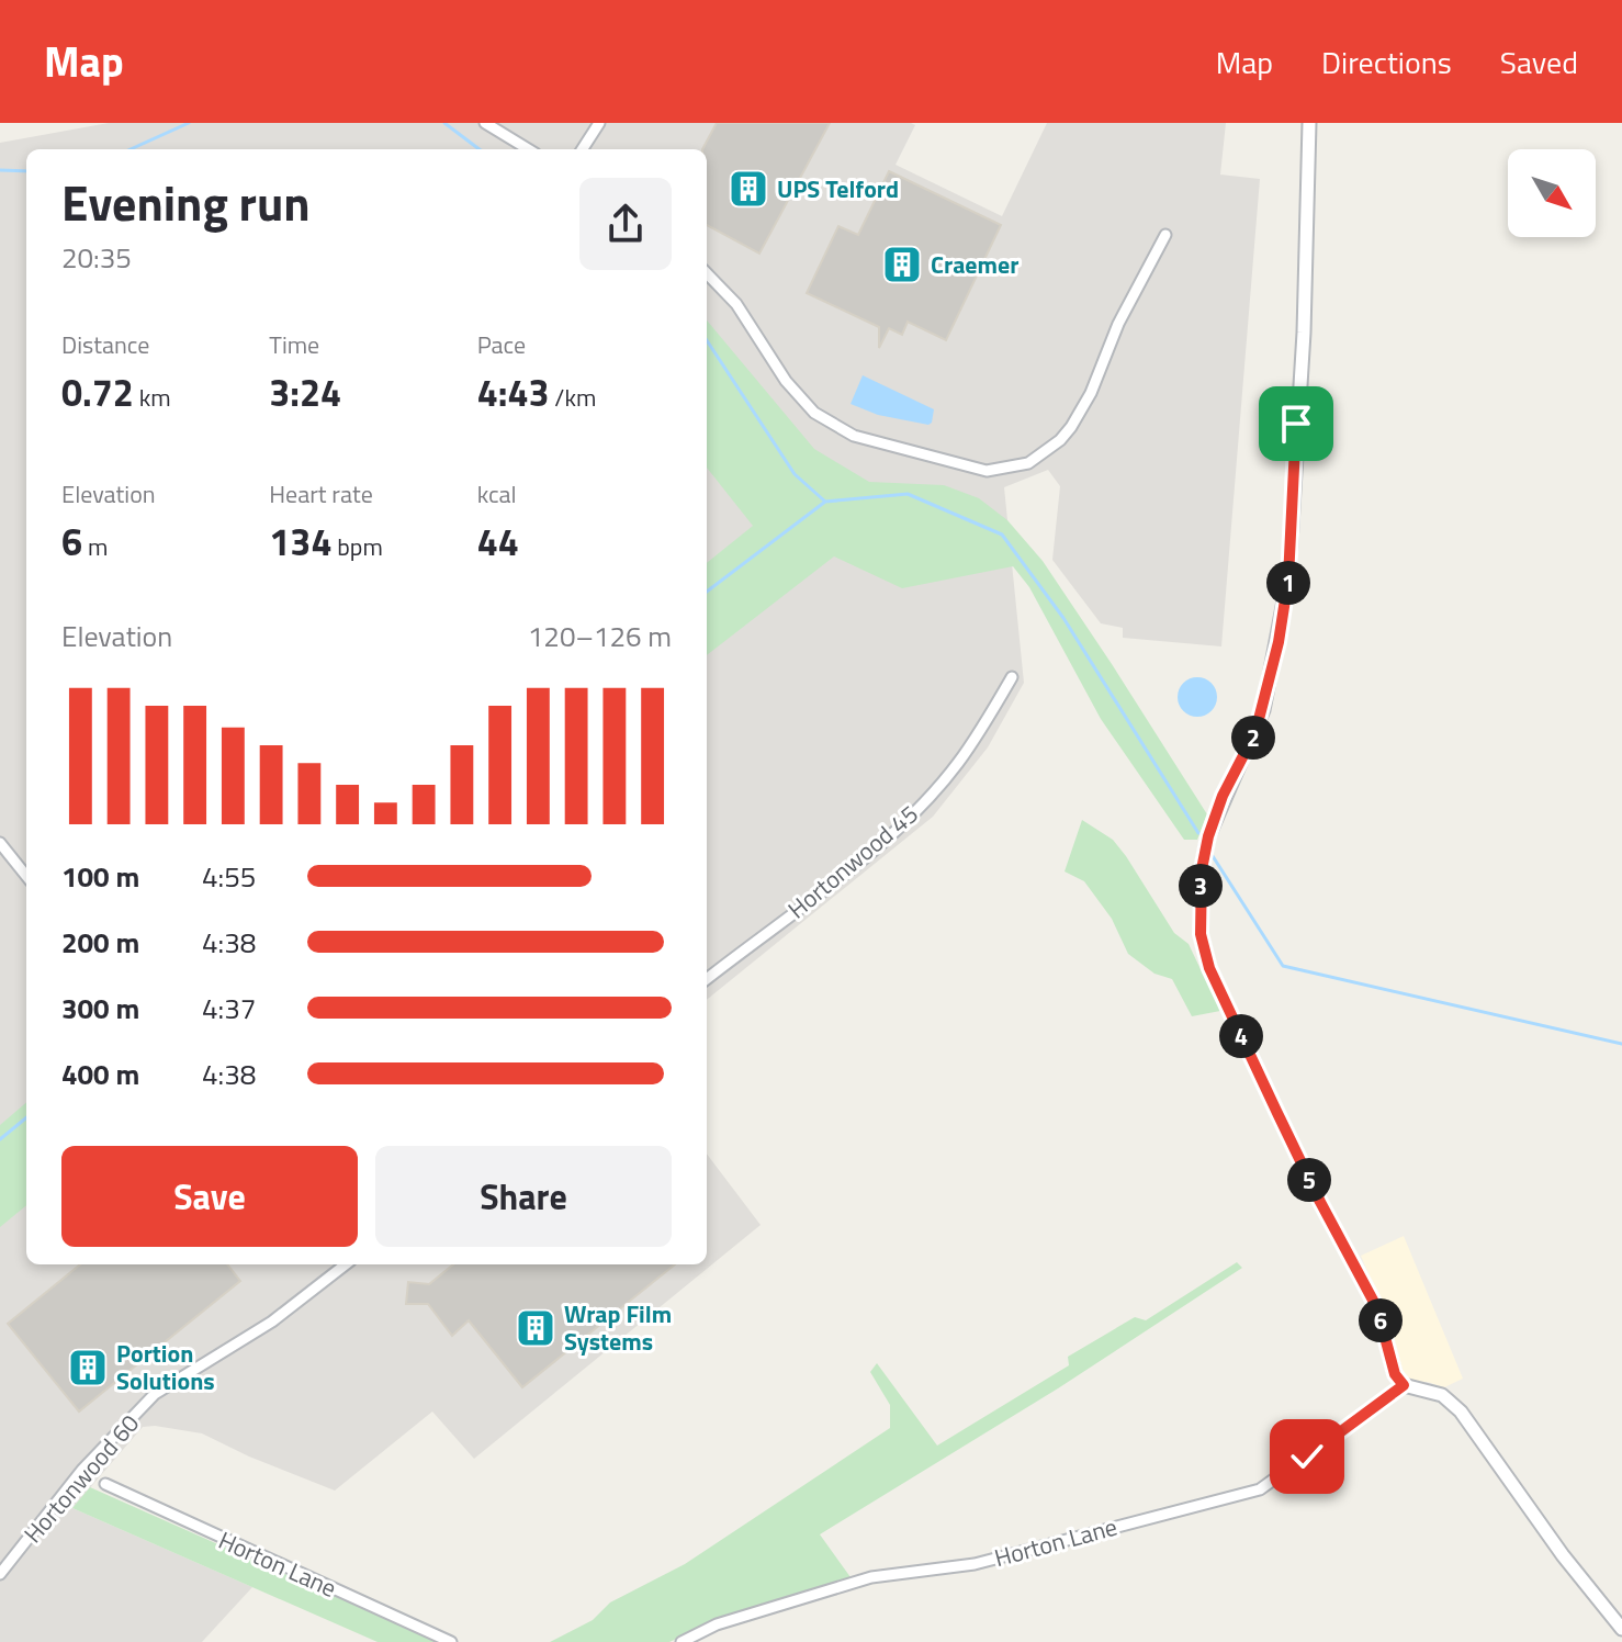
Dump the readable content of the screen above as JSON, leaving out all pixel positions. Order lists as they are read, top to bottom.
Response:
{
  "streets": {
    "street": ["Hortonwood 45", "Hortonwood 60", "Horton Lane"]
  },
  "places": {
    "building": [
      "UPS Telford",
      "Craemer",
      "Wrap Film Systems",
      "Portion Solutions"
    ]
  },
  "north": "bottom right",
  "page": {
    "header": "Map",
    "nav": ["Map", "Directions", "Saved"],
    "heading": ["Evening run", "20:35"],
    "stats": [
      ["Distance", "0.72 km"],
      ["Time", "3:24"],
      ["Pace", "4:43 /km"],
      ["Elevation", "6 m"],
      ["Heart rate", "134 bpm"],
      ["kcal", "44"]
    ],
    "pins": [
      "1",
      "2",
      "3",
      "4",
      "5",
      "6"
    ],
    "chart": ["Elevation", "120–126 m"],
    "list": [
      {
        "name": "100 m",
        "note": "4:55"
      },
      {
        "name": "200 m",
        "note": "4:38"
      },
      {
        "name": "300 m",
        "note": "4:37"
      },
      {
        "name": "400 m",
        "note": "4:38"
      }
    ],
    "buttons": ["Save", "Share"]
  }
}
